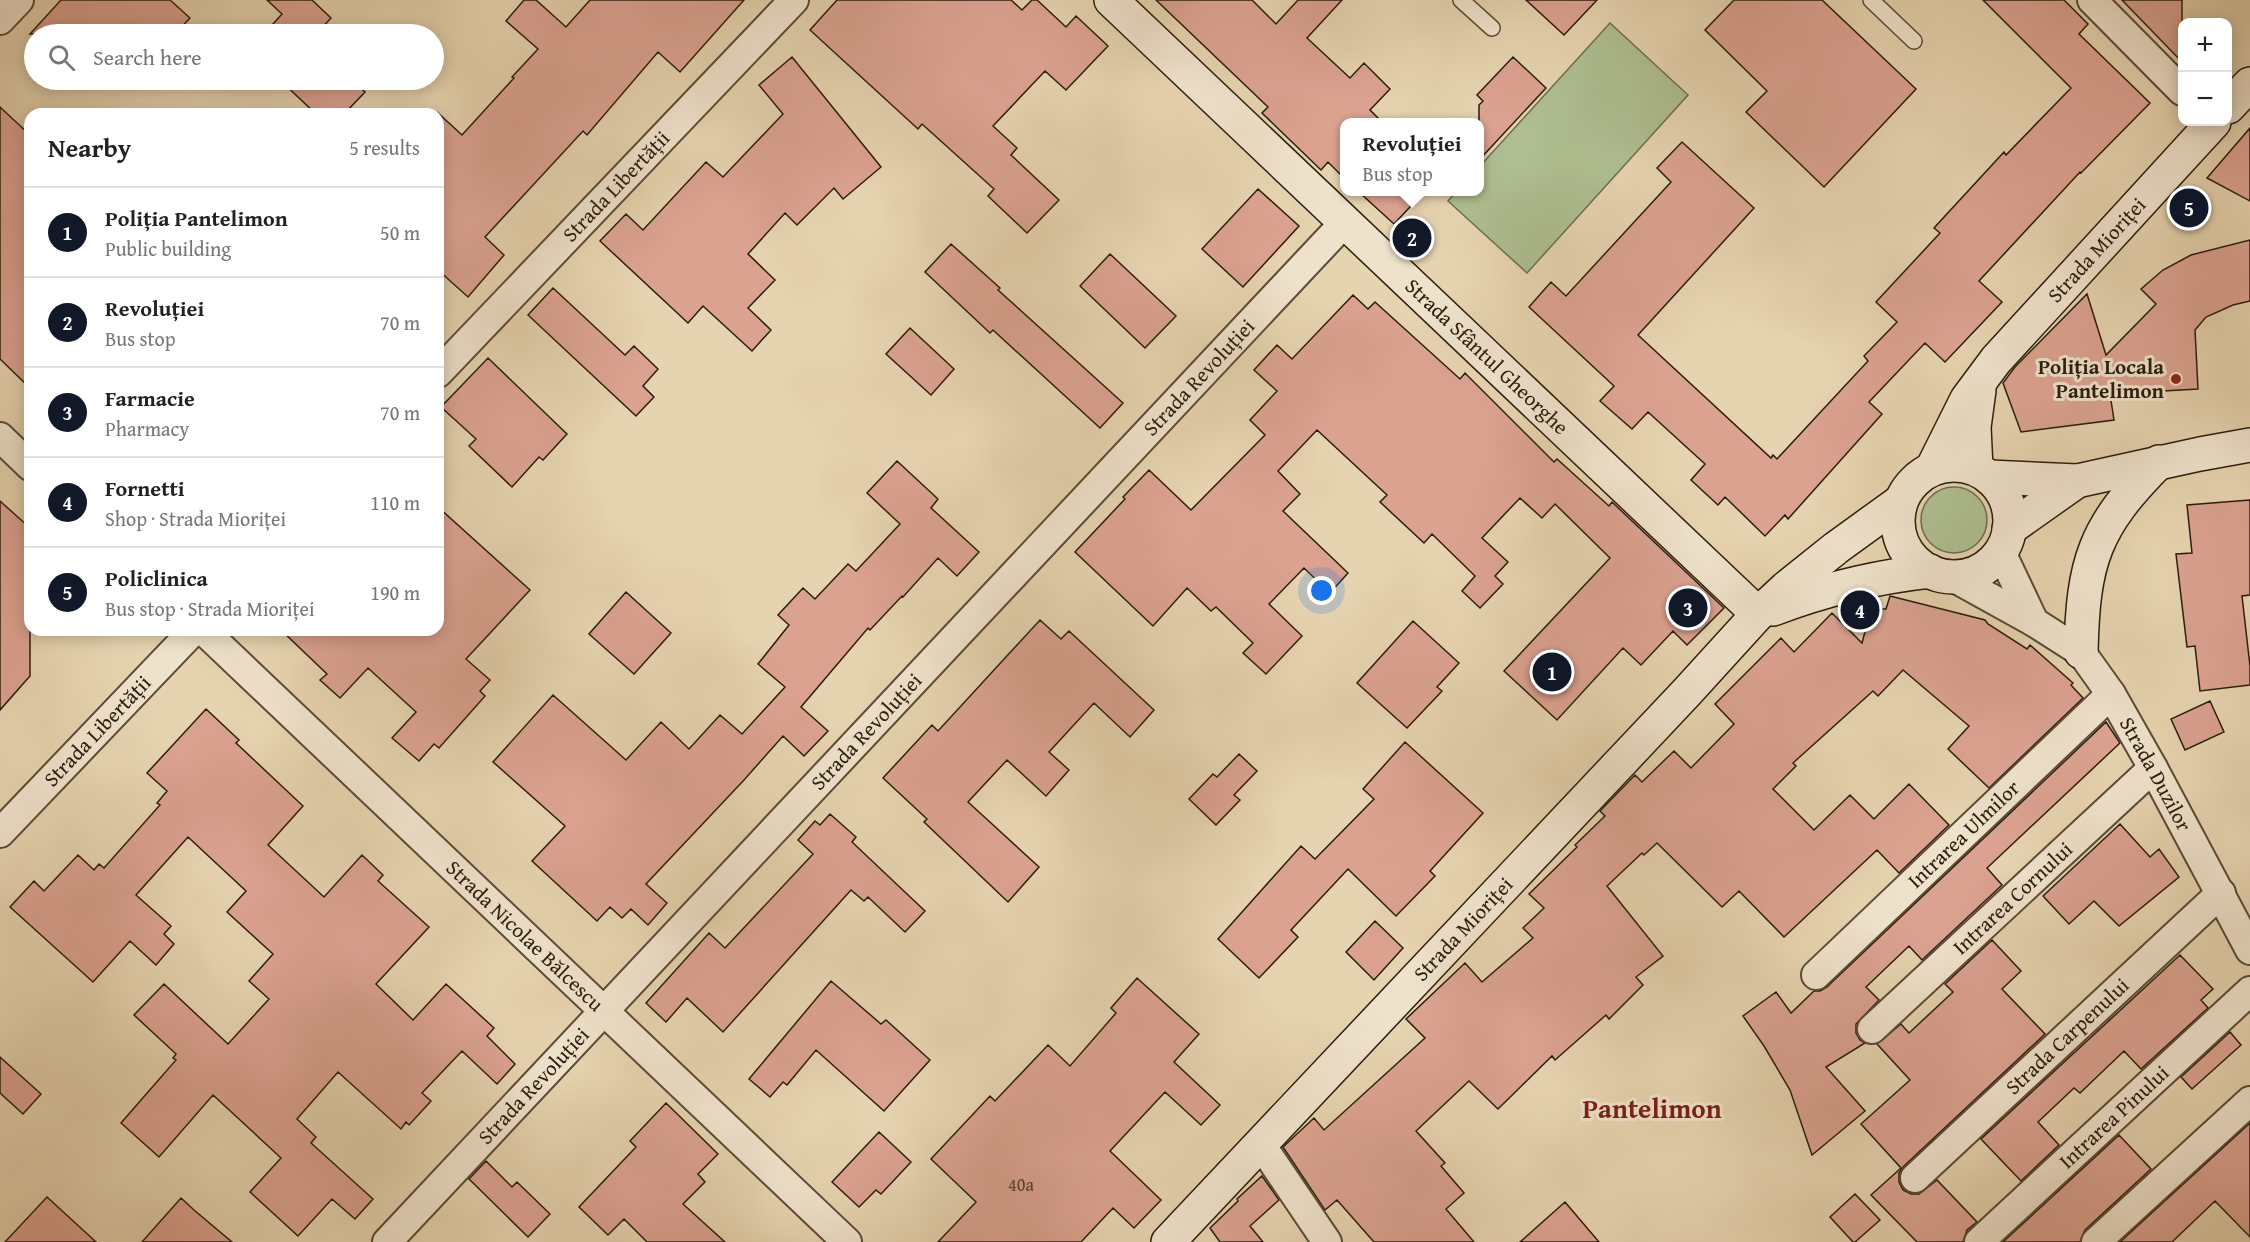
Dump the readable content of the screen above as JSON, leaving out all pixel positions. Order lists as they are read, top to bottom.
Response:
{
  "streets": {
    "street": [
      "Strada Libertății",
      "Strada Mioriței",
      "Strada Sfântul Gheorghe",
      "Strada Revoluției",
      "Strada Duzilor",
      "Intrarea Ulmilor",
      "Intrarea Cornului",
      "Strada Nicolae Bălcescu",
      "Strada Carpenului",
      "Intrarea Pinului"
    ]
  },
  "crossings": [
    ["Strada Mioriței", "Strada Sfântul Gheorghe"],
    ["Strada Mioriței", "Strada Duzilor"],
    ["Strada Sfântul Gheorghe", "Strada Revoluției"],
    ["Strada Revoluției", "Strada Nicolae Bălcescu"],
    ["Strada Duzilor", "Intrarea Ulmilor"],
    ["Strada Duzilor", "Intrarea Cornului"],
    ["Strada Duzilor", "Strada Carpenului"]
  ],
  "districts": ["Pantelimon"],
  "places": ["Poliția Locala Pantelimon"],
  "house_numbers": ["40a"],
  "page": {
    "map_buttons": ["+", "−"],
    "search": "Search here",
    "heading": ["Nearby", "5 results"],
    "popup": ["Revoluției", "Bus stop"],
    "pins": [
      "5",
      "2",
      "3",
      "4",
      "1"
    ],
    "list": [
      {
        "mark": "1",
        "name": "Poliția Pantelimon",
        "note": "Public building",
        "value": "50 m"
      },
      {
        "mark": "2",
        "name": "Revoluției",
        "note": "Bus stop",
        "value": "70 m"
      },
      {
        "mark": "3",
        "name": "Farmacie",
        "note": "Pharmacy",
        "value": "70 m"
      },
      {
        "mark": "4",
        "name": "Fornetti",
        "note": "Shop · Strada Mioriței",
        "value": "110 m"
      },
      {
        "mark": "5",
        "name": "Policlinica",
        "note": "Bus stop · Strada Mioriței",
        "value": "190 m"
      }
    ]
  }
}
